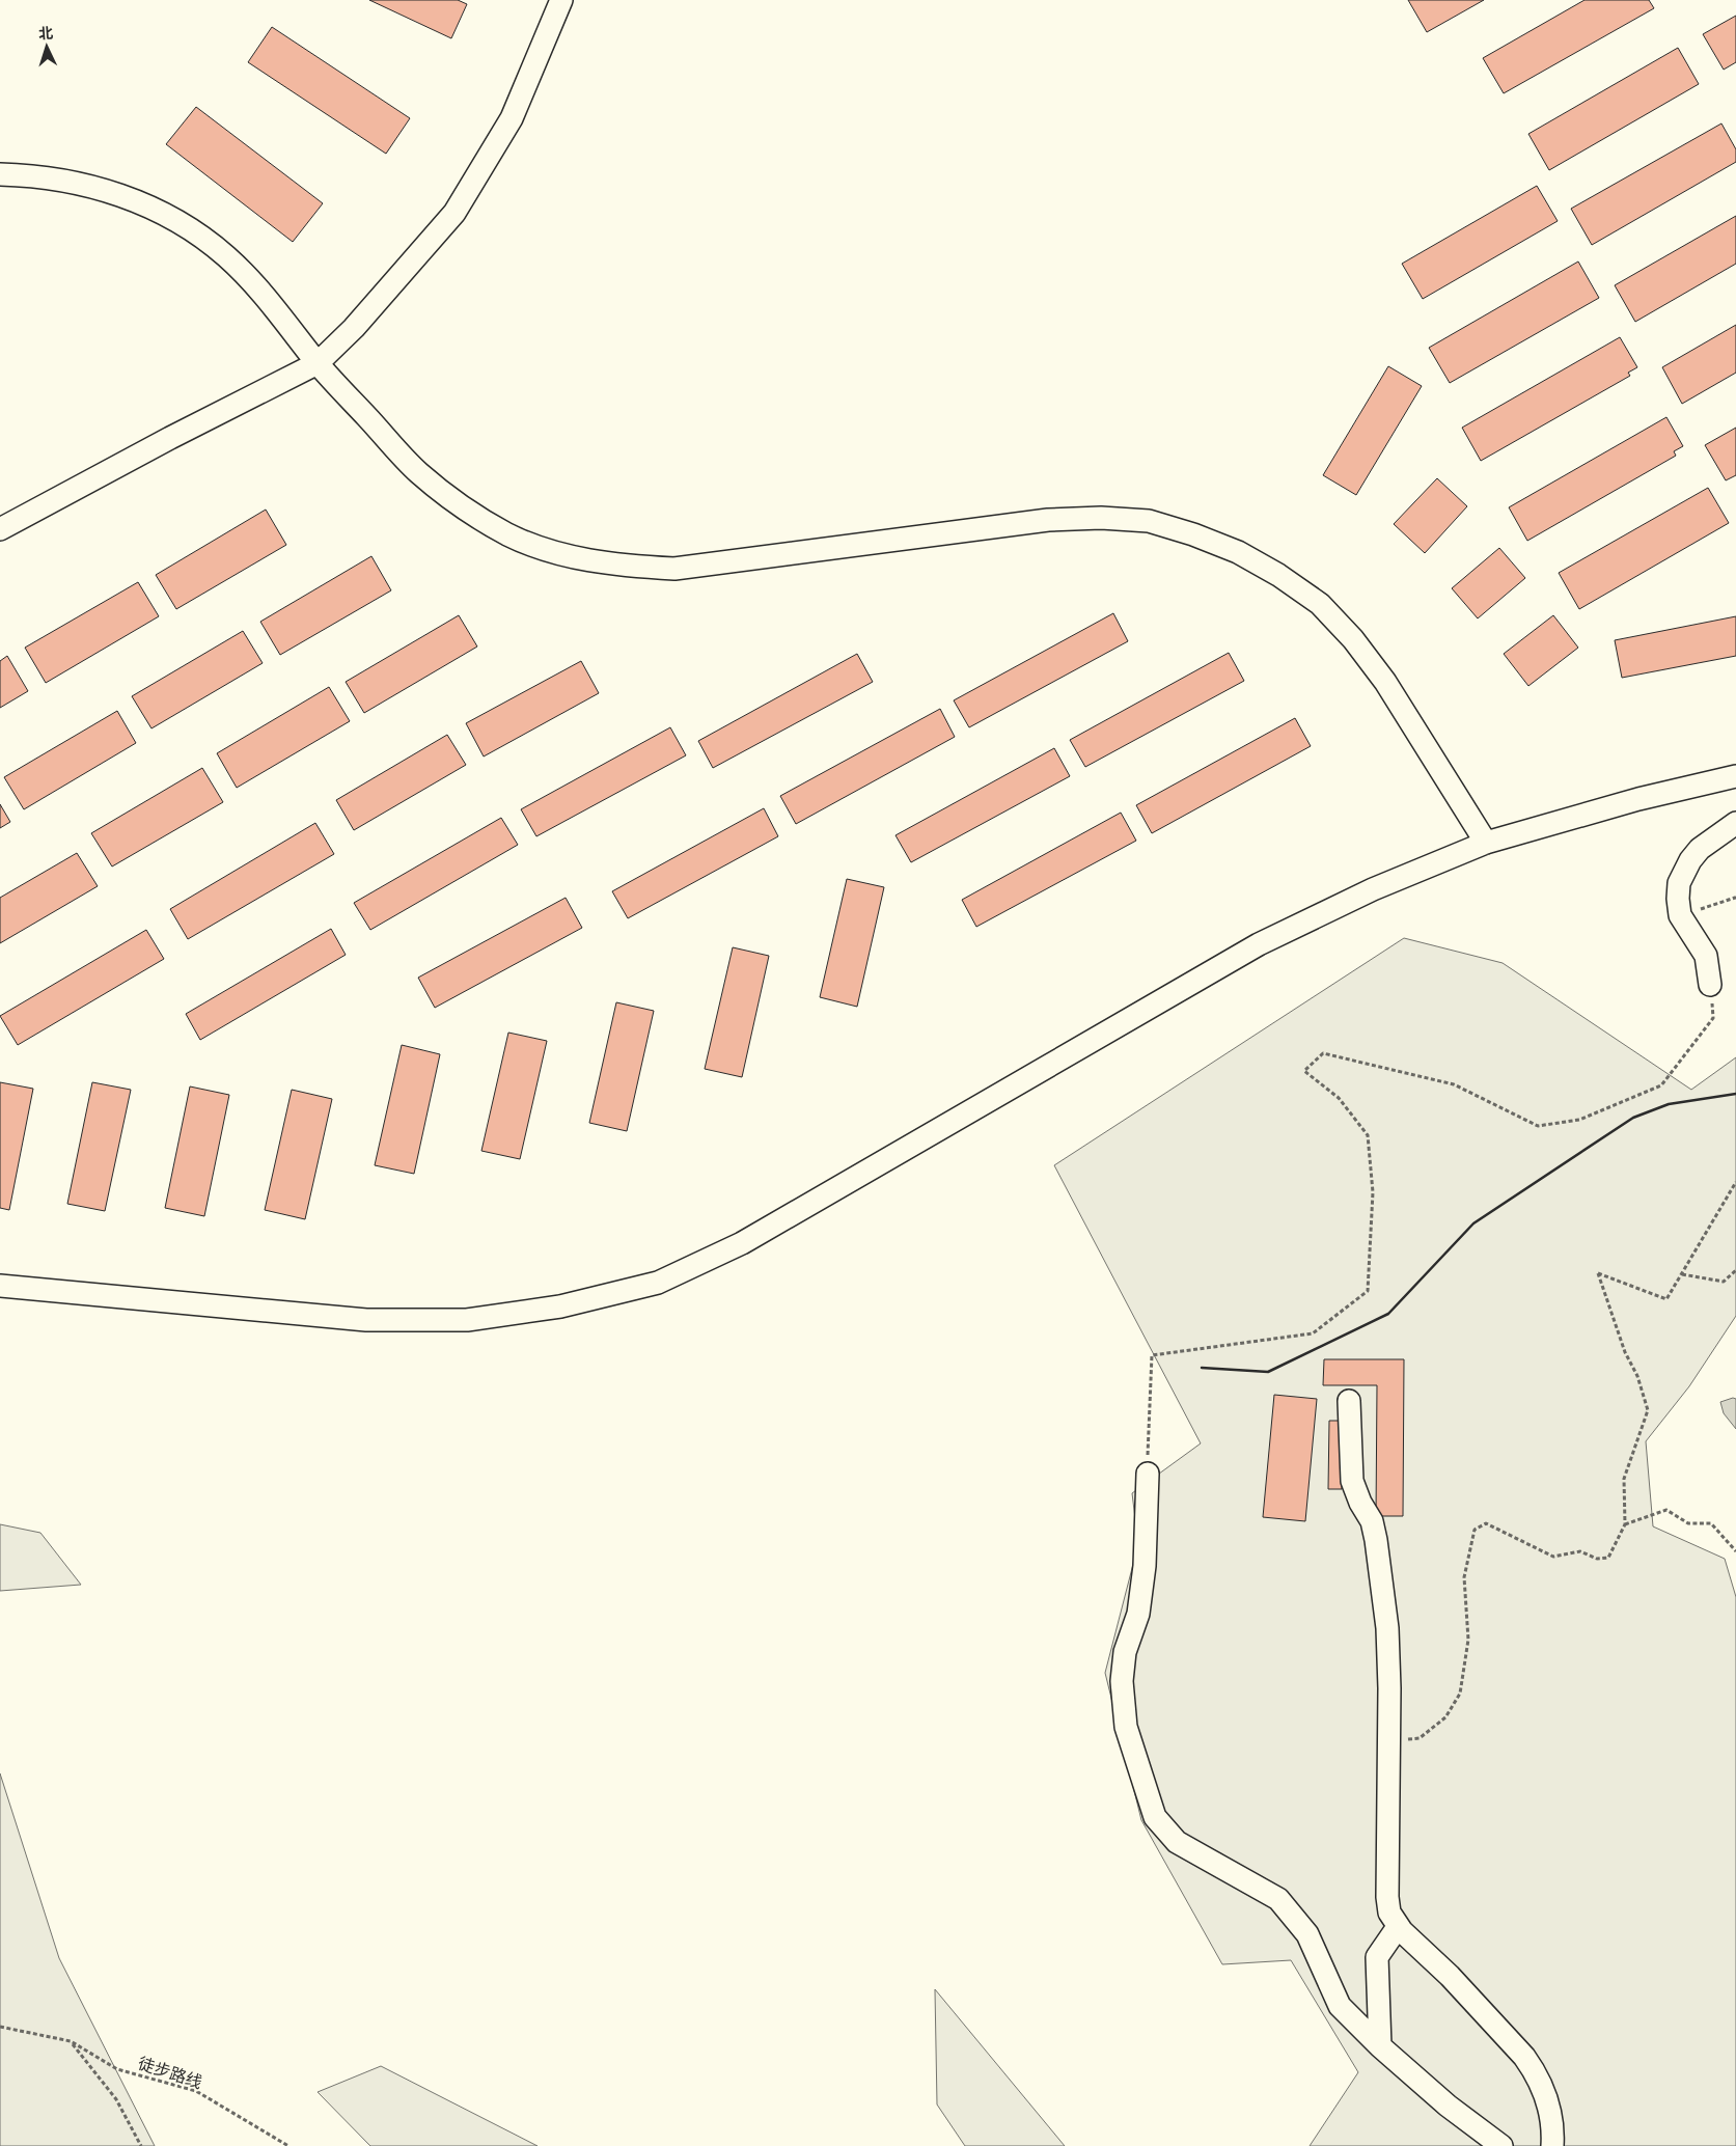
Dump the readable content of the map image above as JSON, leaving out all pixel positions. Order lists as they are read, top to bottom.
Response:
{
  "streets": {
    "path": ["徒步路线"]
  },
  "north": "top"
}
